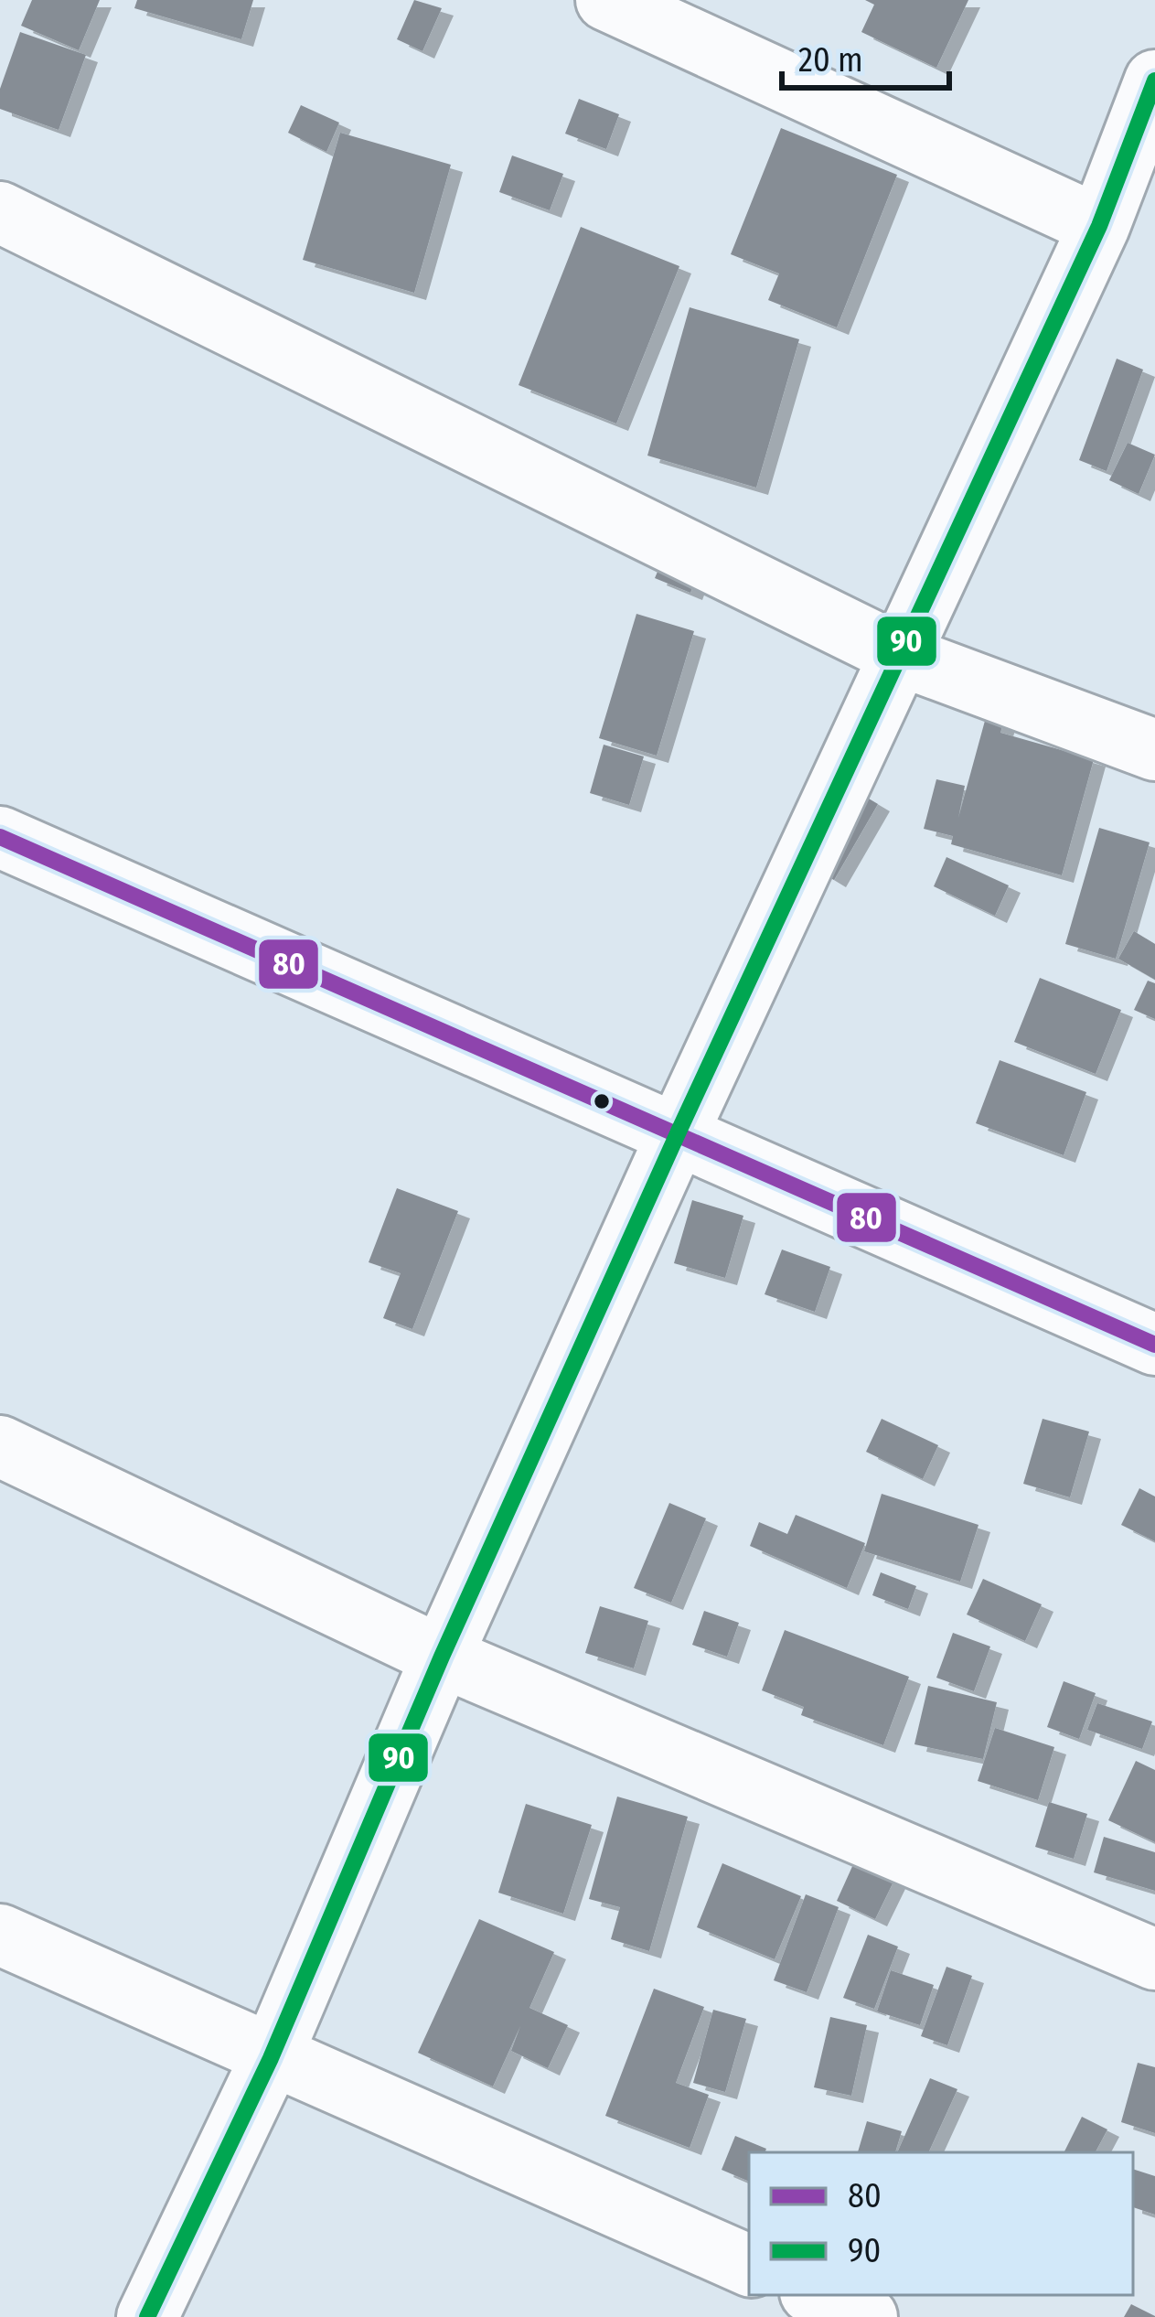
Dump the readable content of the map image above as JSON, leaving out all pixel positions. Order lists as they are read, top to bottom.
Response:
{
  "lines": ["transit line 90", "transit line 80"],
  "legend": ["80", "90"],
  "scale_bar": "20 m"
}
